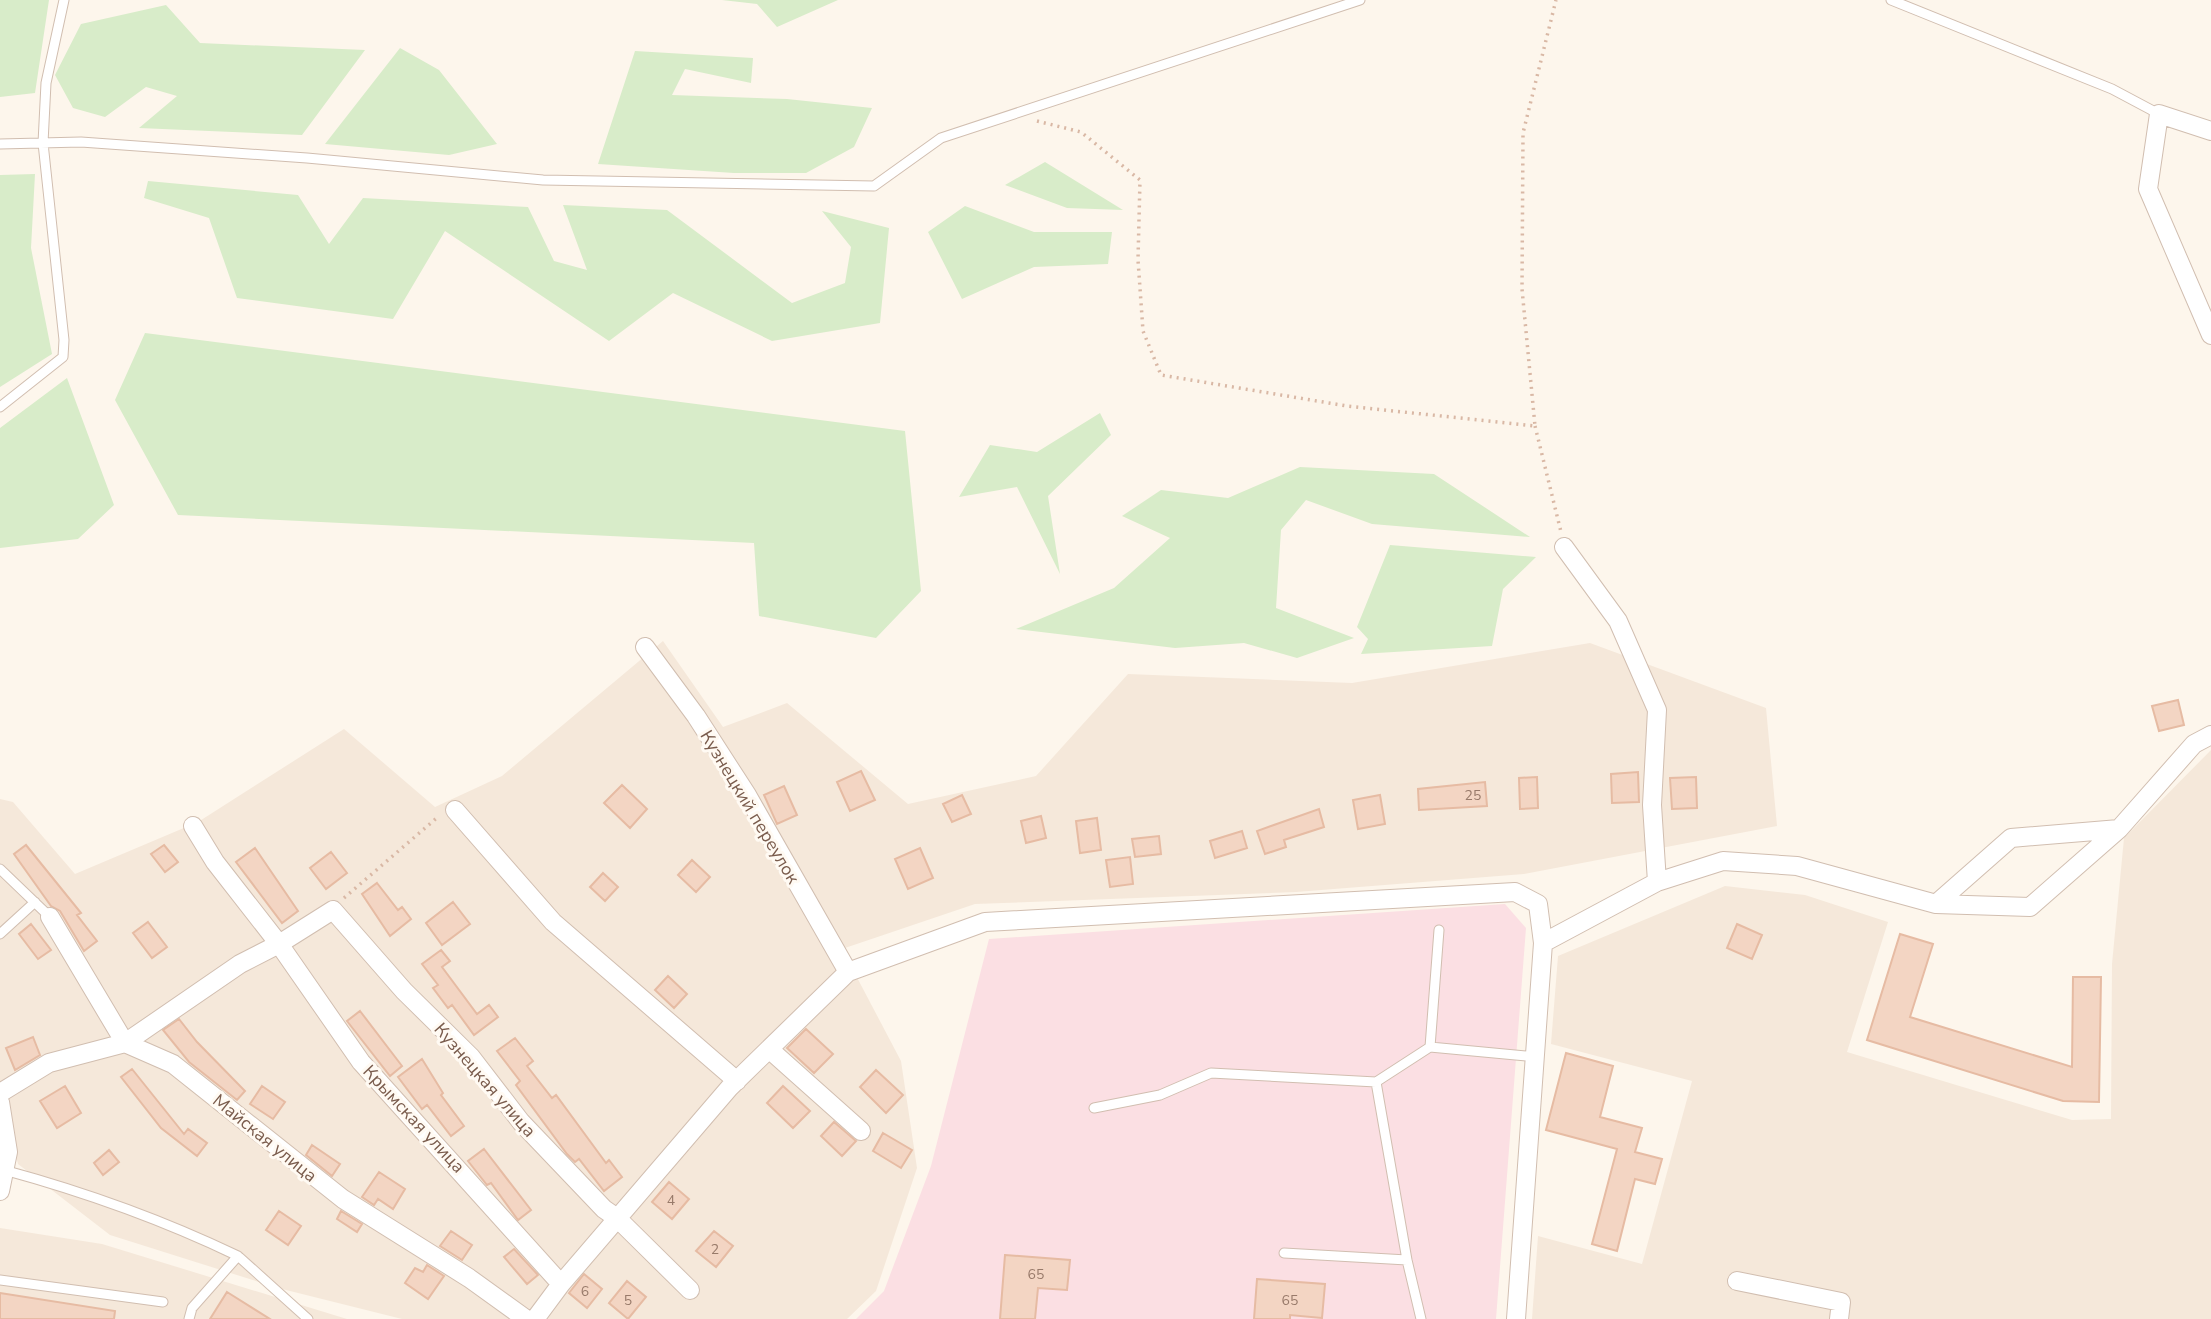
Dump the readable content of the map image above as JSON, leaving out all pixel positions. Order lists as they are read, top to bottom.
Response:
{
  "streets": {
    "street": [
      "Кузнецкий переулок",
      "Кузнецкая улица",
      "Крымская улица",
      "Майская улица"
    ]
  },
  "house_numbers": [
    "25",
    "4",
    "2",
    "65",
    "6",
    "5",
    "65"
  ]
}
